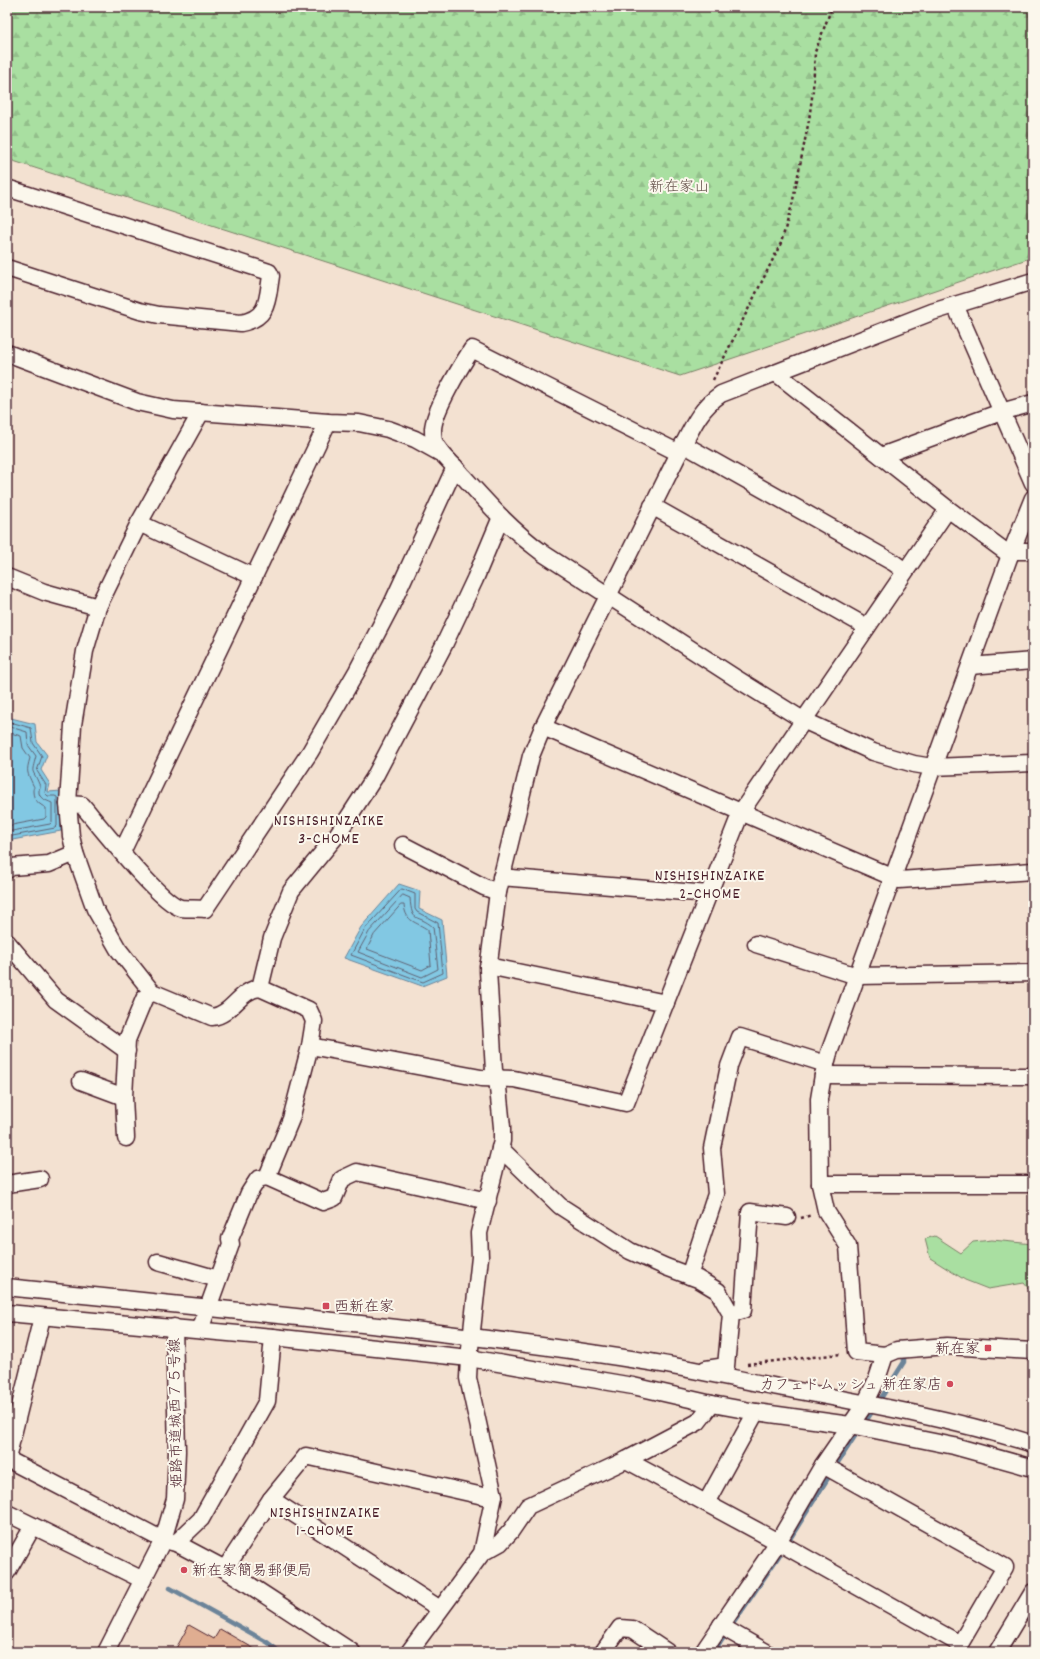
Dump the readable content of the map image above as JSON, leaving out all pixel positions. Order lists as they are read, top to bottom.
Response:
{
  "streets": {
    "street": ["姫路市道城西７５号線"]
  },
  "districts": ["NISHISHINZAIKE 3-CHOME", "NISHISHINZAIKE 2-CHOME", "NISHISHINZAIKE 1-CHOME"],
  "parks": ["新在家山"],
  "places": {
    "transit": ["西新在家", "新在家"],
    "other": ["カフェドムッシュ 新在家店", "新在家簡易郵便局"]
  }
}
